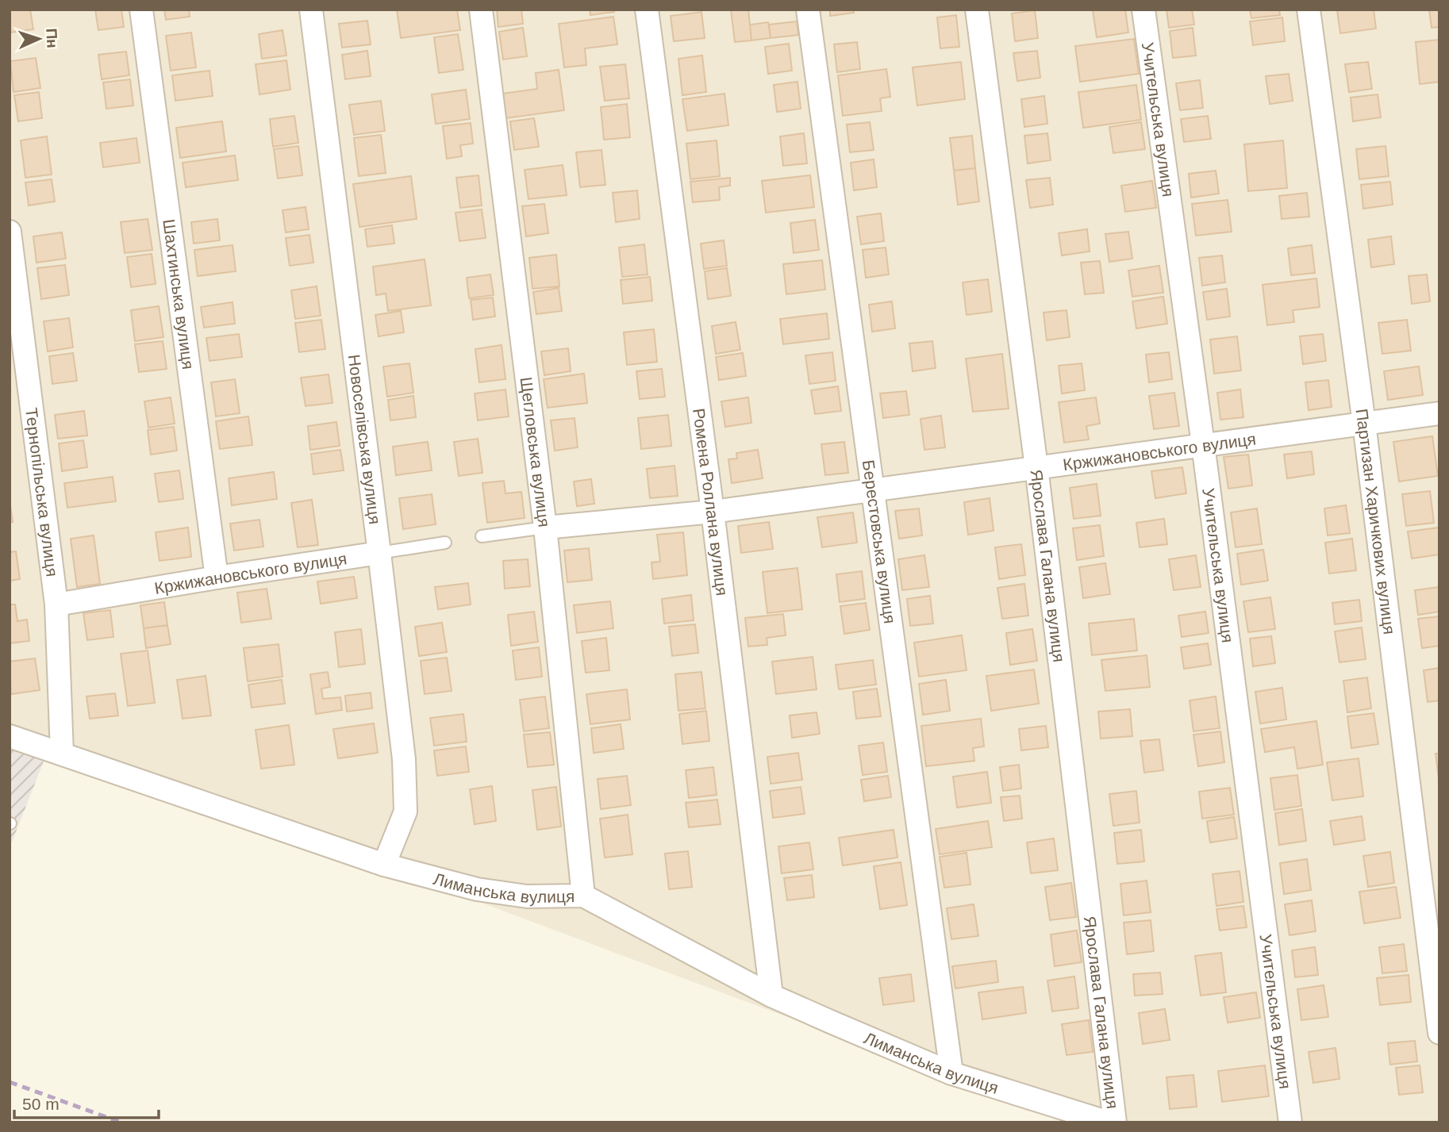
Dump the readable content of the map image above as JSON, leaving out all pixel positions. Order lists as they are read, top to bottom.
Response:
{
  "streets": {
    "street": [
      "Учительська вулиця",
      "Шахтинська вулиця",
      "Новоселівська вулиця",
      "Кржижановського вулиця",
      "Щегловська вулиця",
      "Тернопільська вулиця",
      "Ромена Роллана вулиця",
      "Партизан Харичкових вулиця",
      "Берестовська вулиця",
      "Ярослава Галана вулиця",
      "Лиманська вулиця"
    ]
  },
  "crossings": [
    ["Учительська вулиця", "Кржижановського вулиця"],
    ["Шахтинська вулиця", "Кржижановського вулиця"],
    ["Новоселівська вулиця", "Кржижановського вулиця"],
    ["Новоселівська вулиця", "Лиманська вулиця"],
    ["Кржижановського вулиця", "Щегловська вулиця"],
    ["Кржижановського вулиця", "Тернопільська вулиця"],
    ["Кржижановського вулиця", "Ромена Роллана вулиця"],
    ["Кржижановського вулиця", "Партизан Харичкових вулиця"],
    ["Кржижановського вулиця", "Берестовська вулиця"],
    ["Кржижановського вулиця", "Ярослава Галана вулиця"],
    ["Щегловська вулиця", "Лиманська вулиця"],
    ["Тернопільська вулиця", "Лиманська вулиця"],
    ["Ромена Роллана вулиця", "Лиманська вулиця"],
    ["Берестовська вулиця", "Лиманська вулиця"]
  ],
  "scale_bar": "50 m",
  "north": "right"
}
